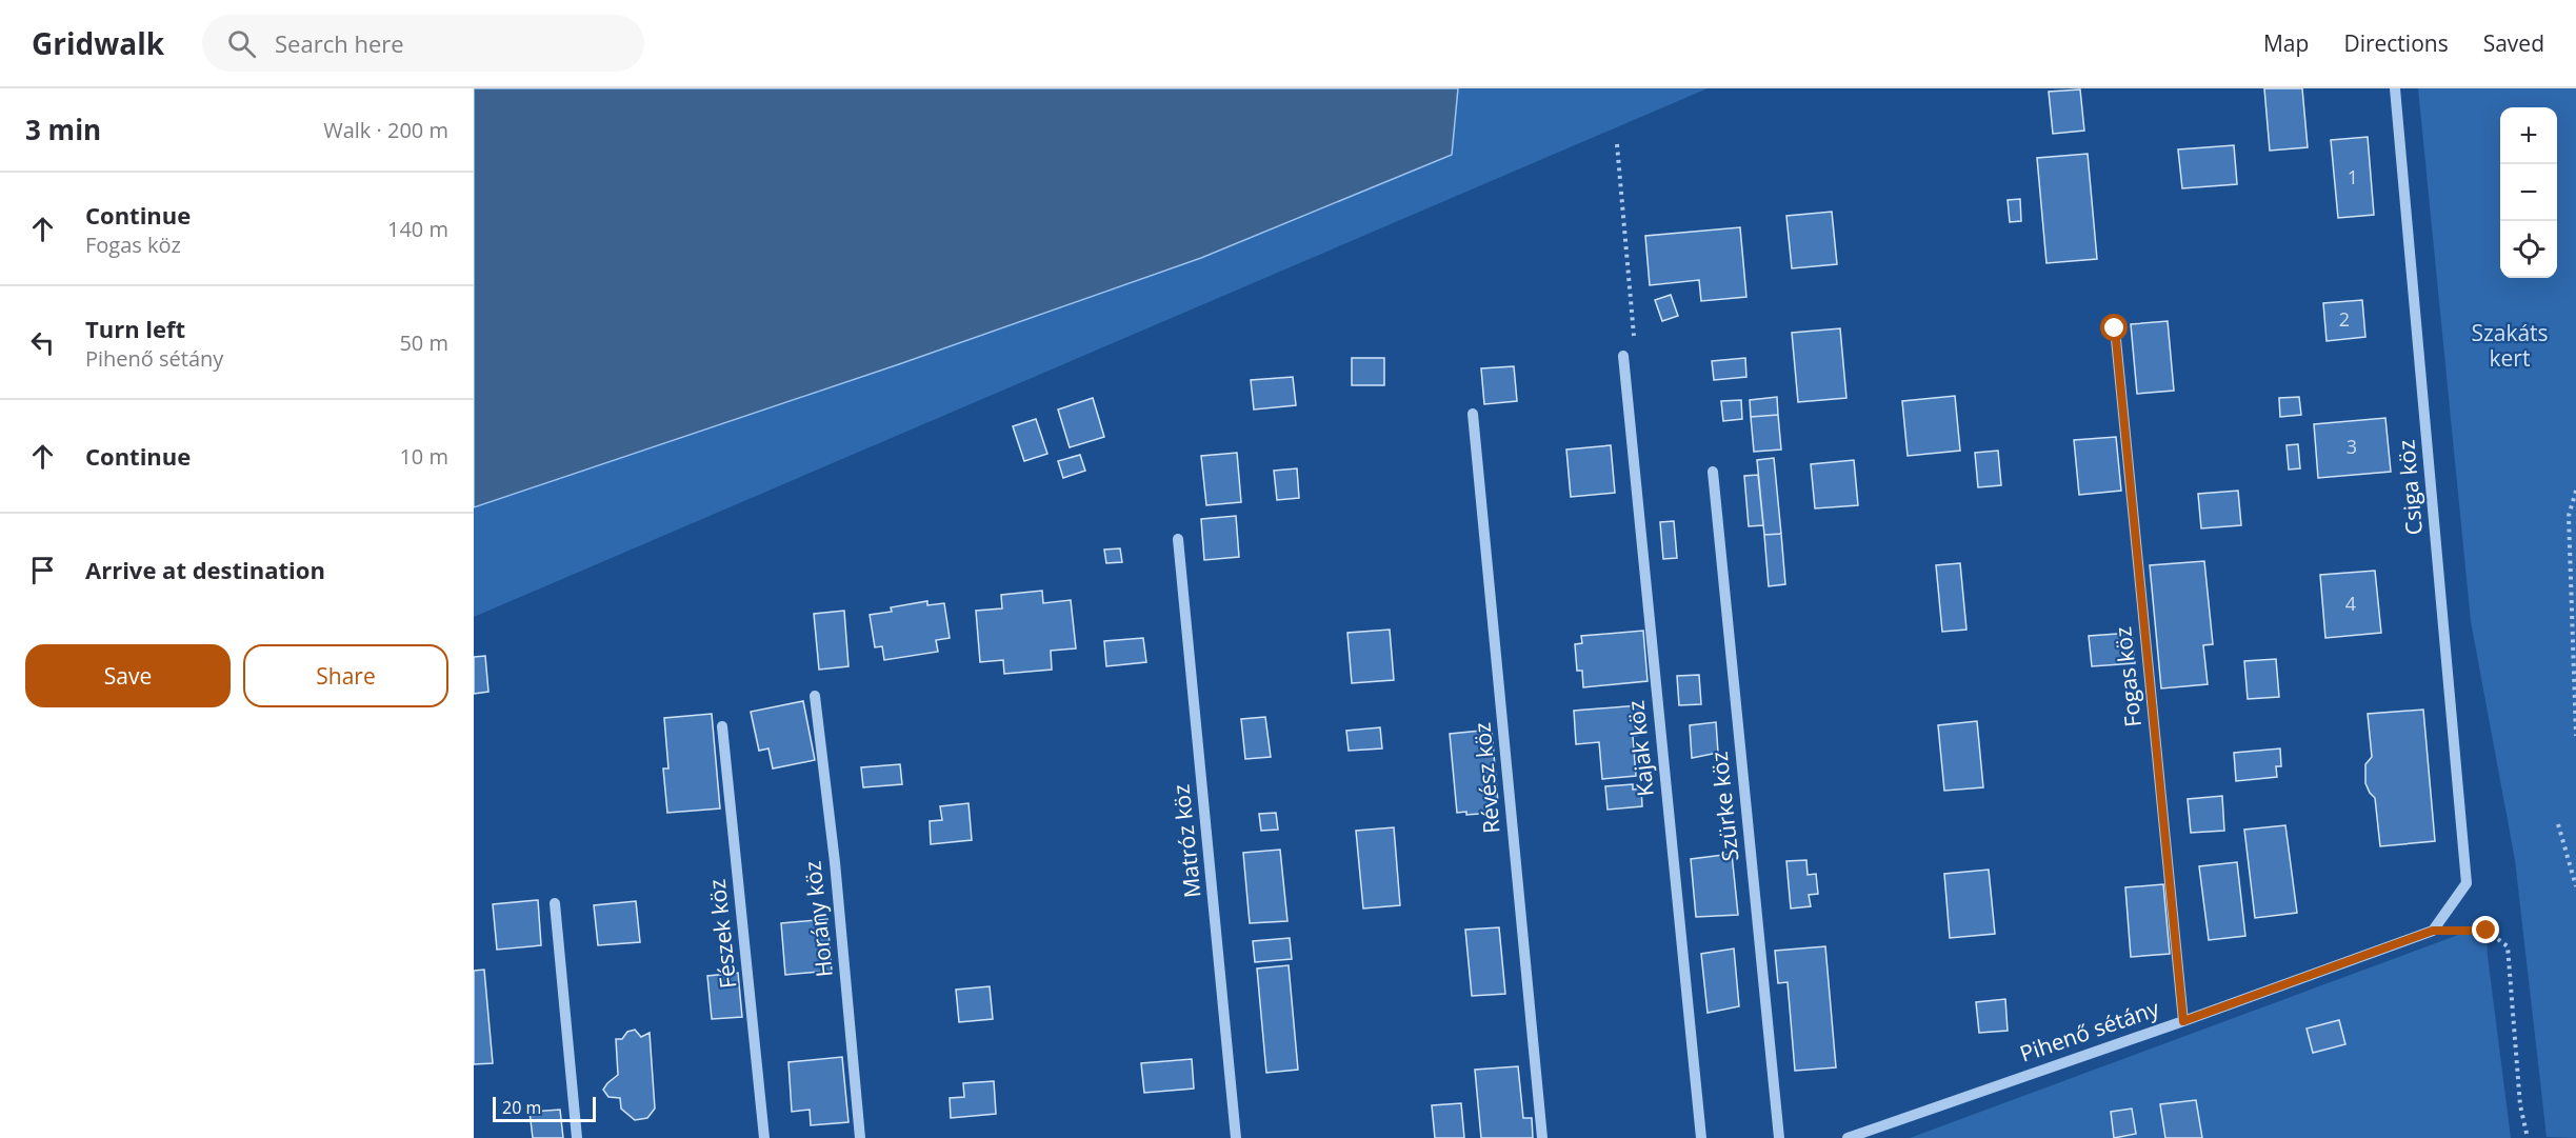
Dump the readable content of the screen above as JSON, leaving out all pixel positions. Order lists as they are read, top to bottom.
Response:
{
  "streets": {
    "street": [
      "Csiga köz",
      "Fogas köz",
      "Kajak köz",
      "Révész köz",
      "Szürke köz",
      "Matróz köz",
      "Horány köz",
      "Fészek köz",
      "Pihenő sétány"
    ]
  },
  "crossings": [
    ["Csiga köz", "Pihenő sétány"],
    ["Fogas köz", "Pihenő sétány"]
  ],
  "parks": ["Szakáts kert"],
  "house_numbers": [
    "1",
    "2",
    "3",
    "4"
  ],
  "scale_bar": "20 m",
  "page": {
    "header": "Gridwalk",
    "search": "Search here",
    "nav": ["Map", "Directions", "Saved"],
    "heading": ["3 min", "Walk · 200 m"],
    "map_buttons": ["+", "−"],
    "list": [
      ["Continue", "Fogas köz", "140 m"],
      ["Turn left", "Pihenő sétány", "50 m"],
      ["Continue", "10 m"],
      "Arrive at destination"
    ],
    "buttons": ["Save", "Share"],
    "scale": "20 m"
  }
}
